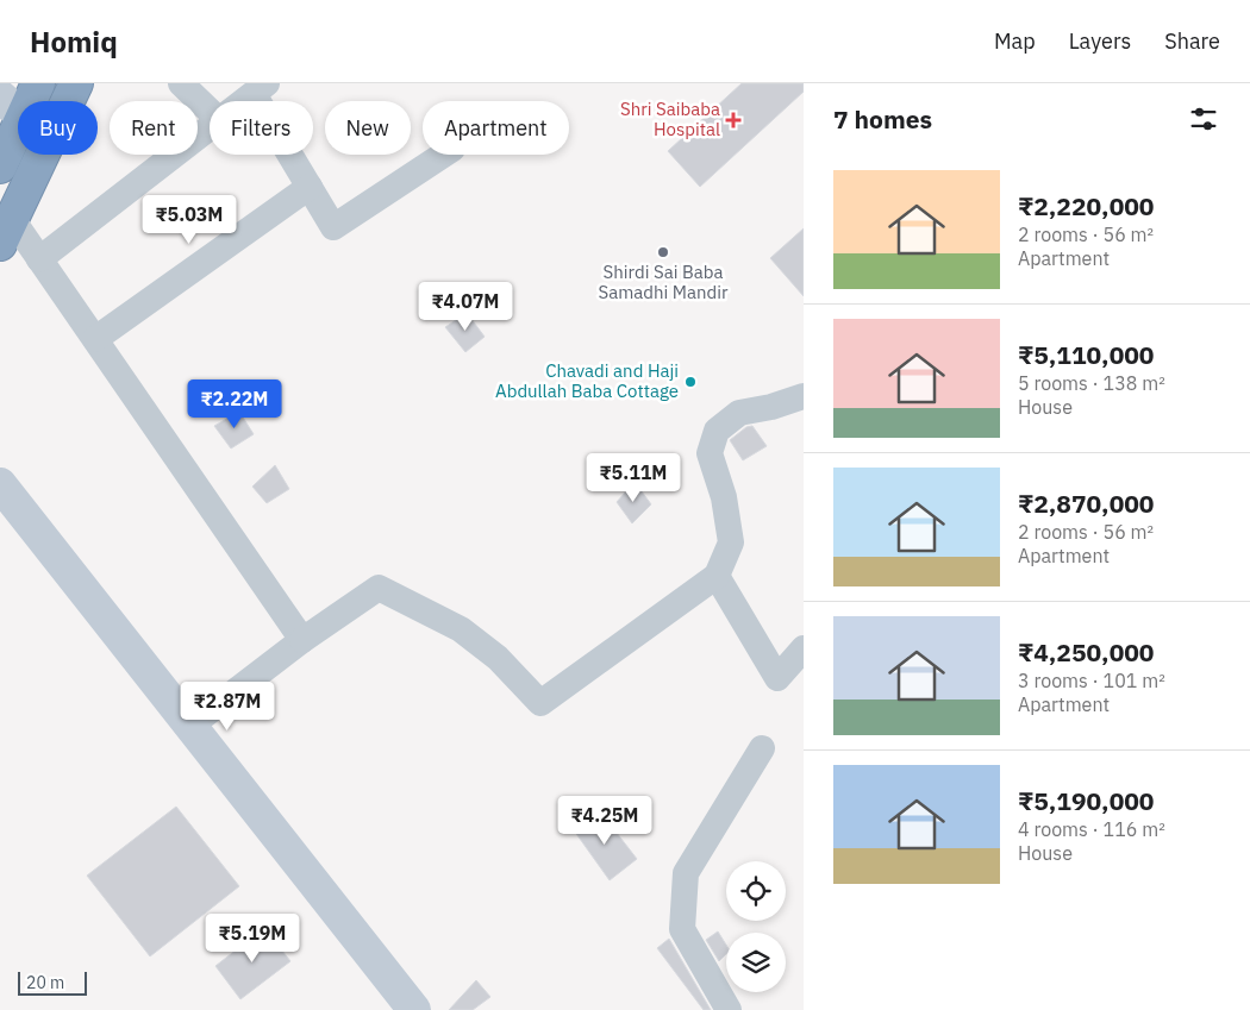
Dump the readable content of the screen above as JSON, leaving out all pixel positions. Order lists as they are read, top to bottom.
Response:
{
  "places": {
    "health": ["Shri Saibaba Hospital"],
    "other": ["Shirdi Sai Baba Samadhi Mandir", "Chavadi and Haji Abdullah Baba Cottage"]
  },
  "scale_bar": "20 m",
  "page": {
    "header": "Homiq",
    "nav": ["Map", "Layers", "Share"],
    "heading": "7 homes",
    "chip": [
      "Buy",
      "Rent",
      "Filters",
      "New",
      "Apartment"
    ],
    "list": [
      {
        "name": "₹2,220,000",
        "note": "2 rooms · 56 m² · Apartment"
      },
      {
        "name": "₹5,110,000",
        "note": "5 rooms · 138 m² · House"
      },
      {
        "name": "₹2,870,000",
        "note": "2 rooms · 56 m² · Apartment"
      },
      {
        "name": "₹4,250,000",
        "note": "3 rooms · 101 m² · Apartment"
      },
      {
        "name": "₹5,190,000",
        "note": "4 rooms · 116 m² · House"
      }
    ],
    "price": [
      "₹5.03M",
      "₹4.07M",
      "₹2.22M",
      "₹5.11M",
      "₹2.87M",
      "₹4.25M",
      "₹5.19M"
    ],
    "scale": "20 m"
  }
}
